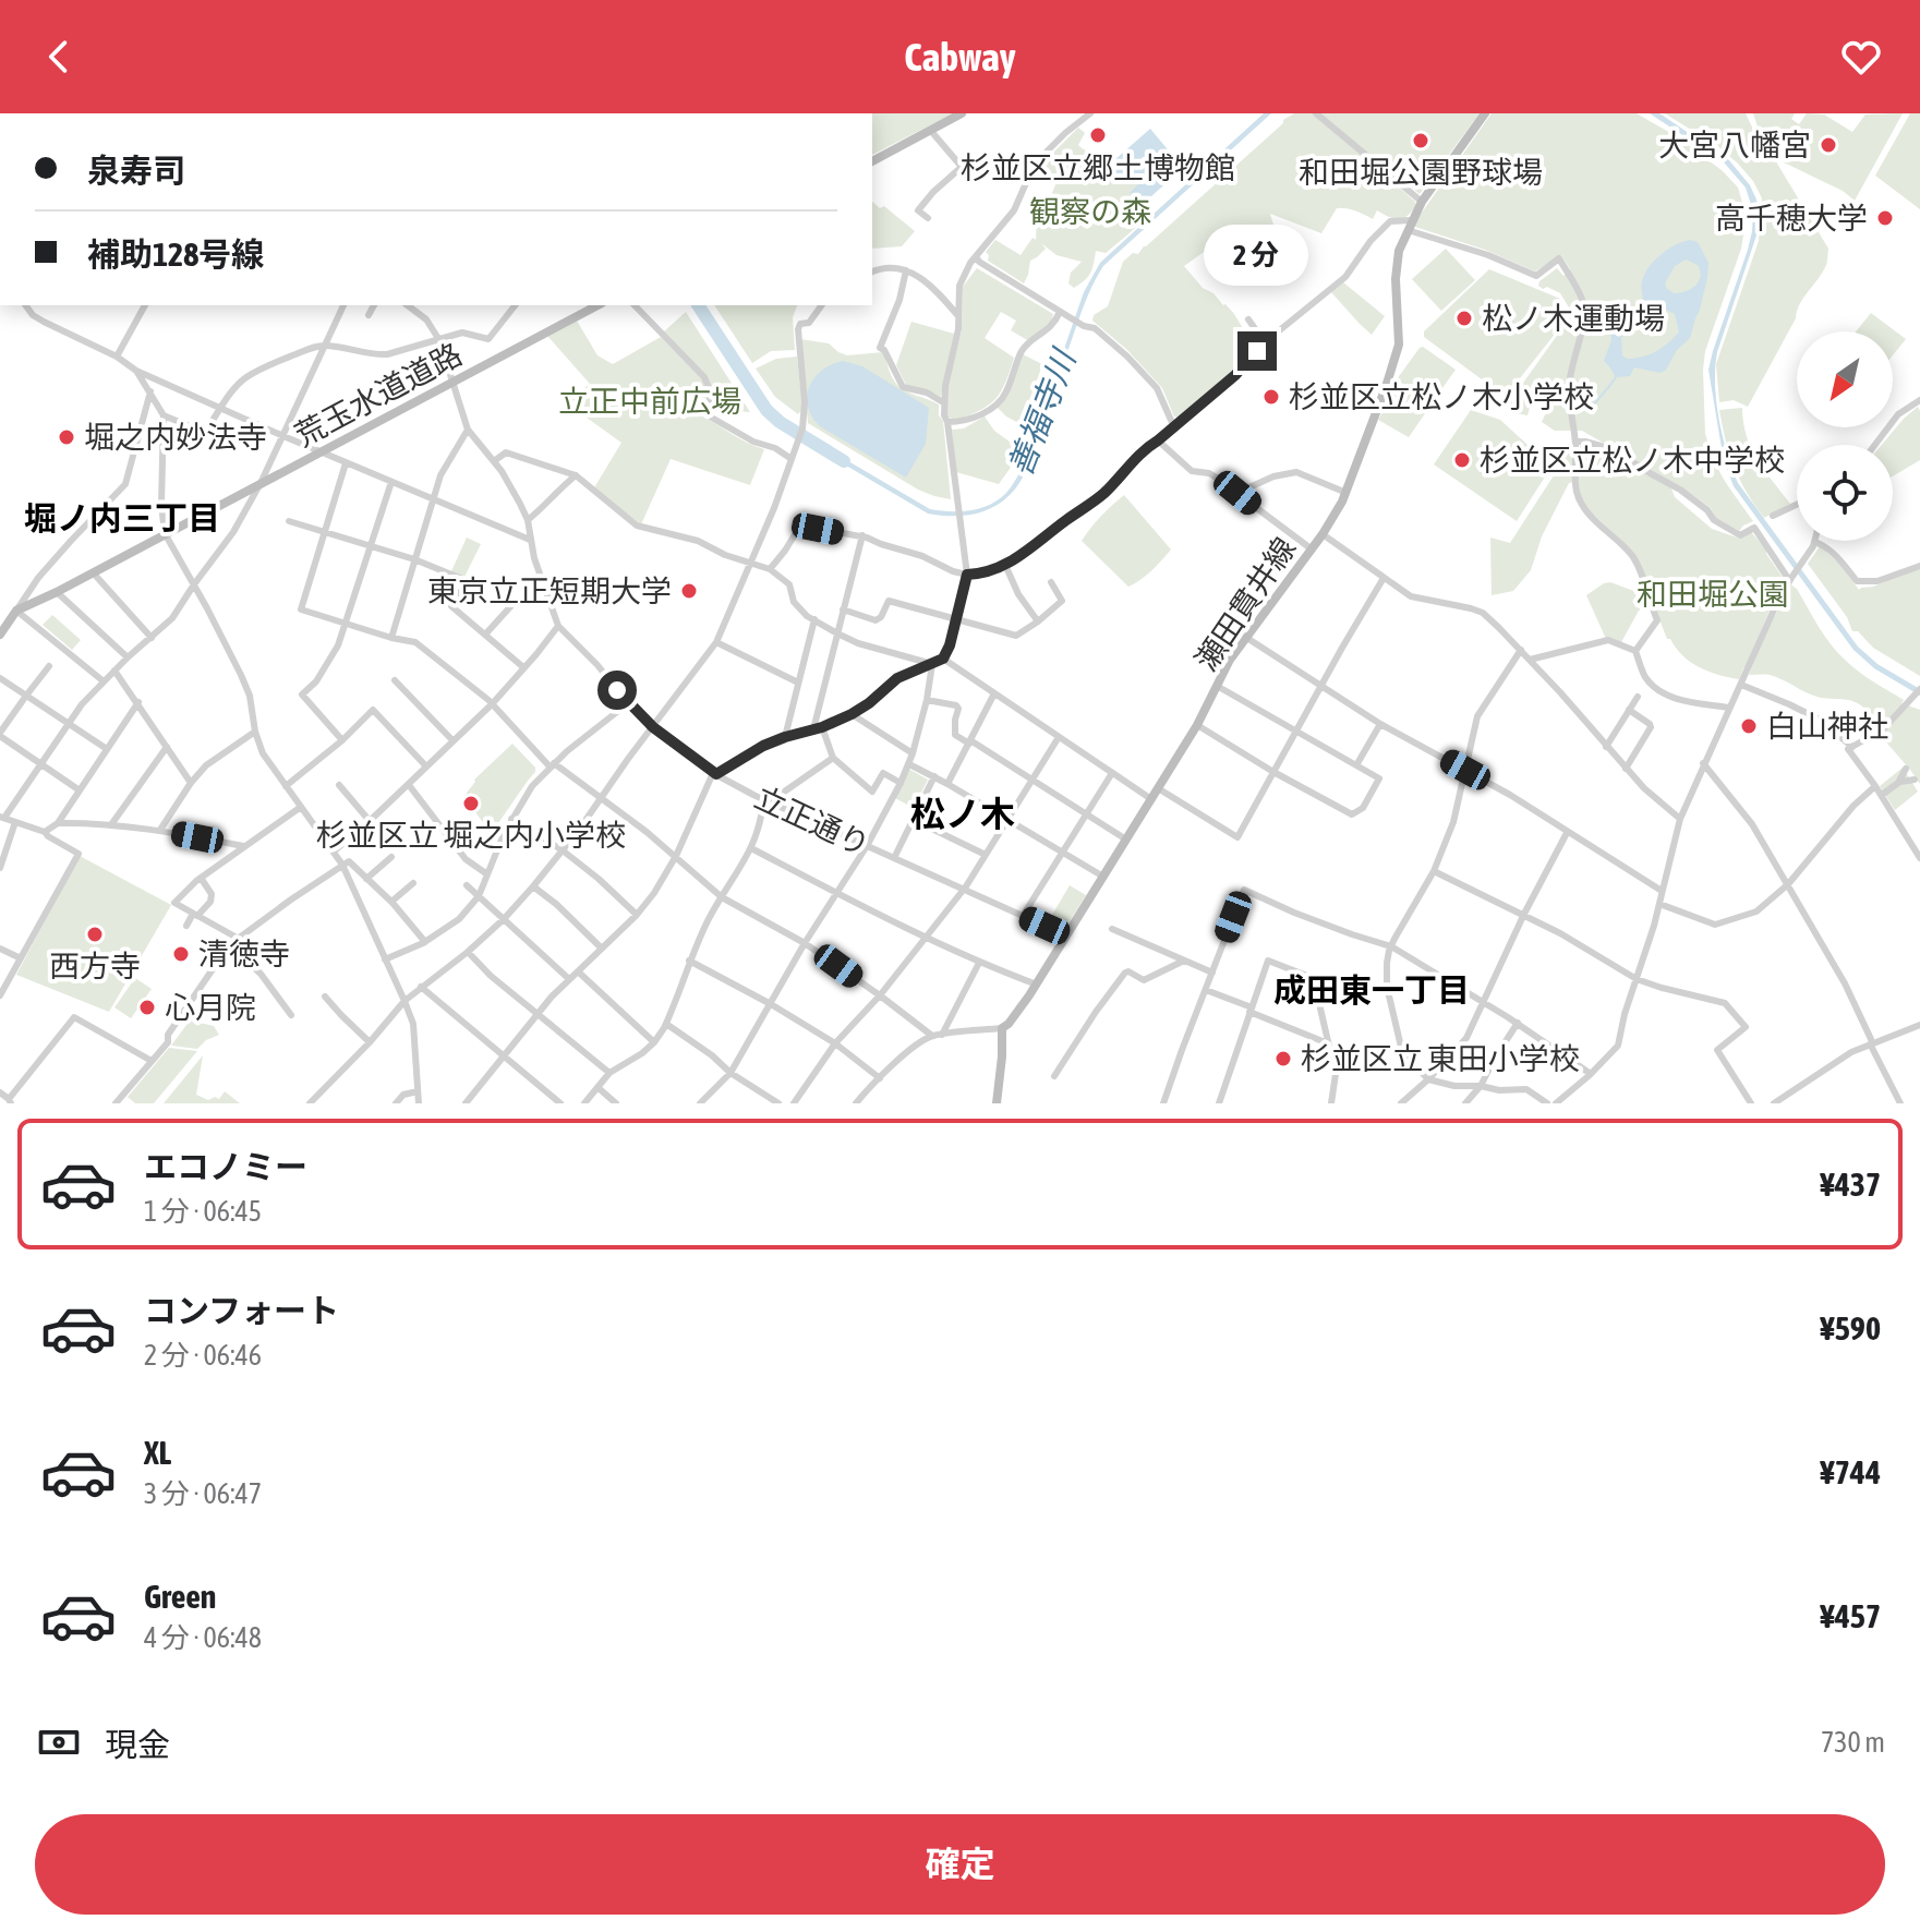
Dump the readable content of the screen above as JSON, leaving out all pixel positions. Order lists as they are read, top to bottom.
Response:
{
  "streets": {
    "main road": ["荒玉水道道路", "瀬田貫井線"],
    "street": ["立正通り"]
  },
  "crossings": [
    ["瀬田貫井線", "立正通り"]
  ],
  "districts": ["堀ノ内三丁目", "松ノ木", "成田東一丁目"],
  "water": ["善福寺川"],
  "parks": ["観察の森", "立正中前広場", "和田堀公園"],
  "places": [
    "杉並区立郷土博物館",
    "和田堀公園野球場",
    "大宮八幡宮",
    "高千穂大学",
    "松ノ木運動場",
    "杉並区立松ノ木小学校",
    "堀之内妙法寺",
    "杉並区立松ノ木中学校",
    "東京立正短期大学",
    "白山神社",
    "杉並区立 堀之内小学校",
    "西方寺",
    "清徳寺",
    "心月院",
    "杉並区立 東田小学校"
  ],
  "north": "bottom left",
  "page": {
    "header": "Cabway",
    "banner": ["泉寿司", "補助128号線"],
    "bubble": "2 分",
    "list": [
      {
        "name": "エコノミー",
        "note": "1 分 · 06:45",
        "value": "¥437"
      },
      {
        "name": "コンフォート",
        "note": "2 分 · 06:46",
        "value": "¥590"
      },
      {
        "name": "XL",
        "note": "3 分 · 06:47",
        "value": "¥744"
      },
      {
        "name": "Green",
        "note": "4 分 · 06:48",
        "value": "¥457"
      }
    ],
    "pay": ["現金", "730 m"],
    "buttons": "確定"
  }
}
